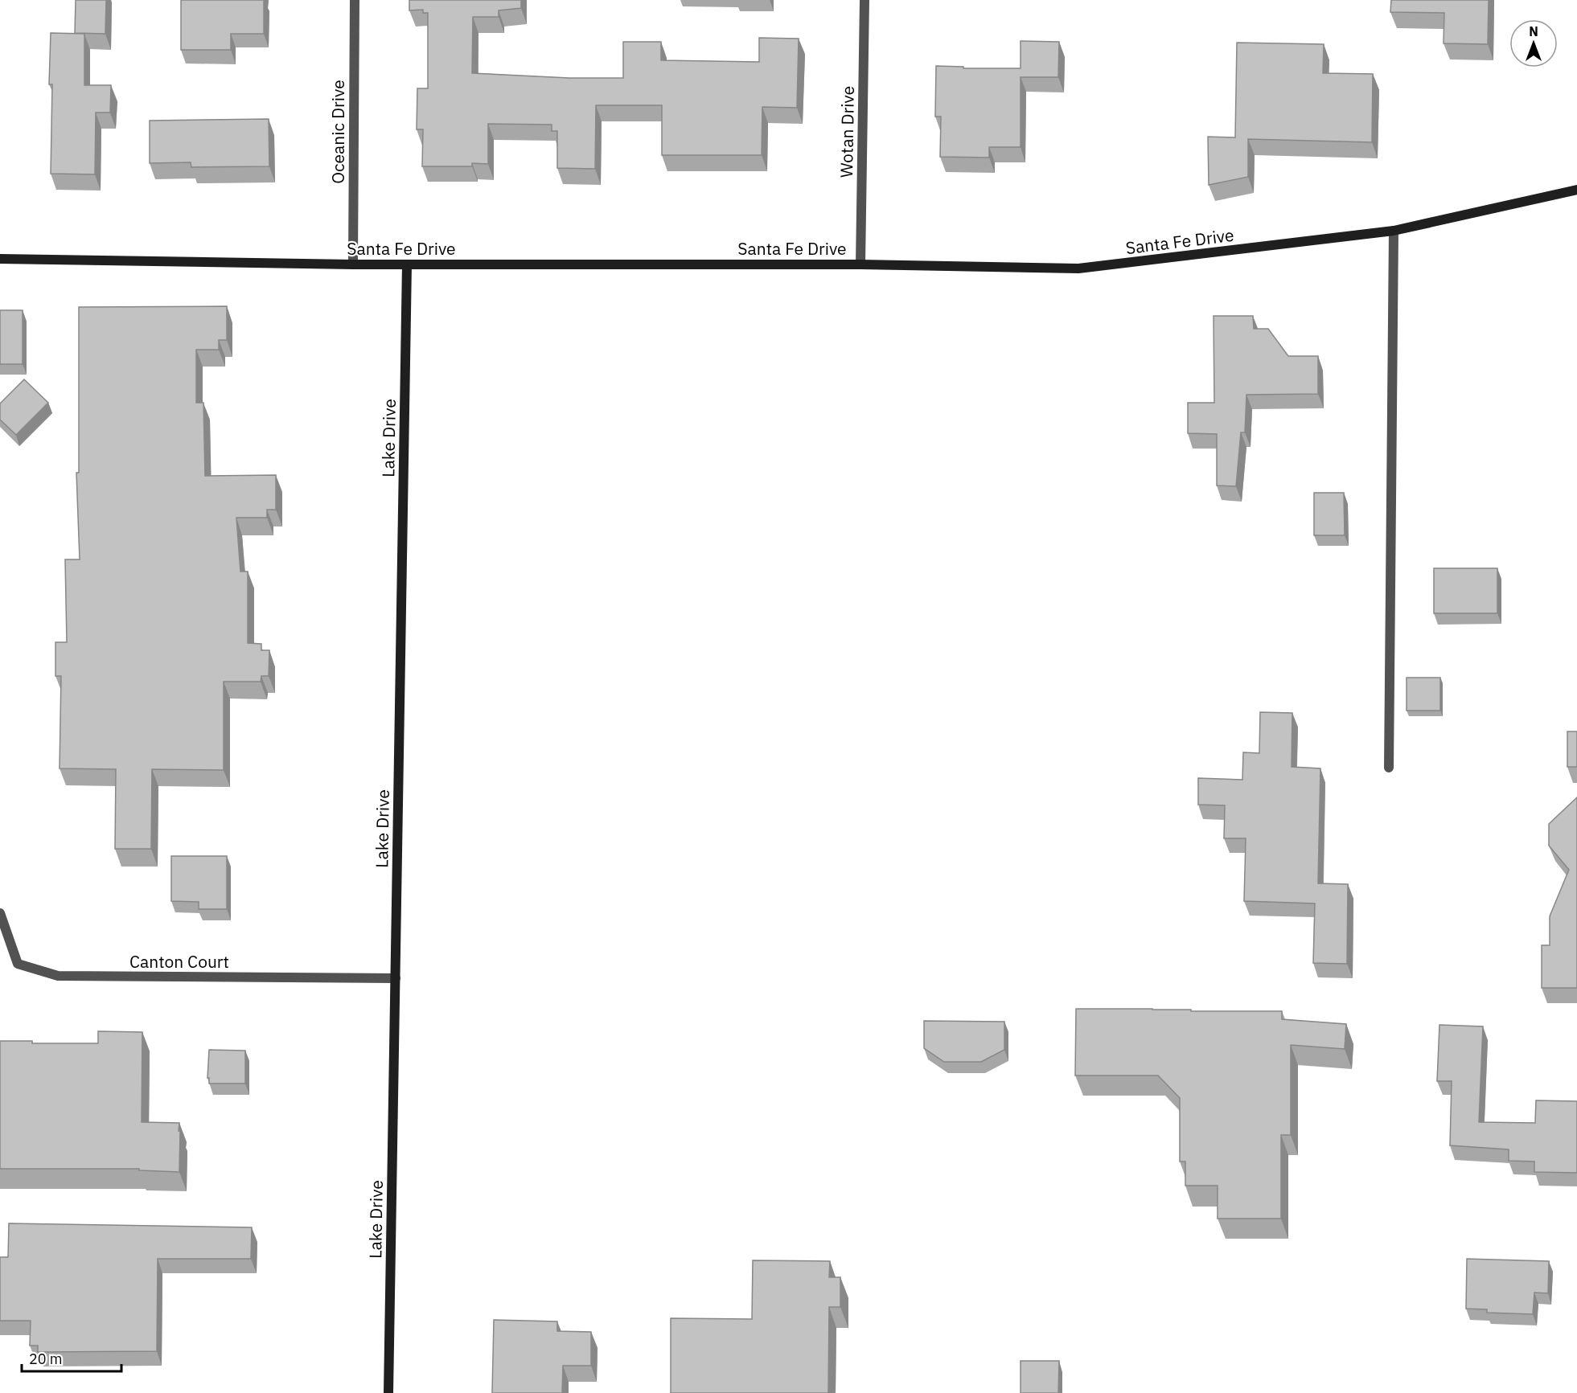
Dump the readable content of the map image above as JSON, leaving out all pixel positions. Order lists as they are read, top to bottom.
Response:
{
  "streets": {
    "main road": ["Santa Fe Drive", "Lake Drive"],
    "street": ["Oceanic Drive", "Wotan Drive", "Canton Court"]
  },
  "crossings": [
    ["Oceanic Drive", "Santa Fe Drive"],
    ["Wotan Drive", "Santa Fe Drive"],
    ["Santa Fe Drive", "Lake Drive"],
    ["Lake Drive", "Canton Court"]
  ],
  "scale_bar": "20 m",
  "north": "top"
}
